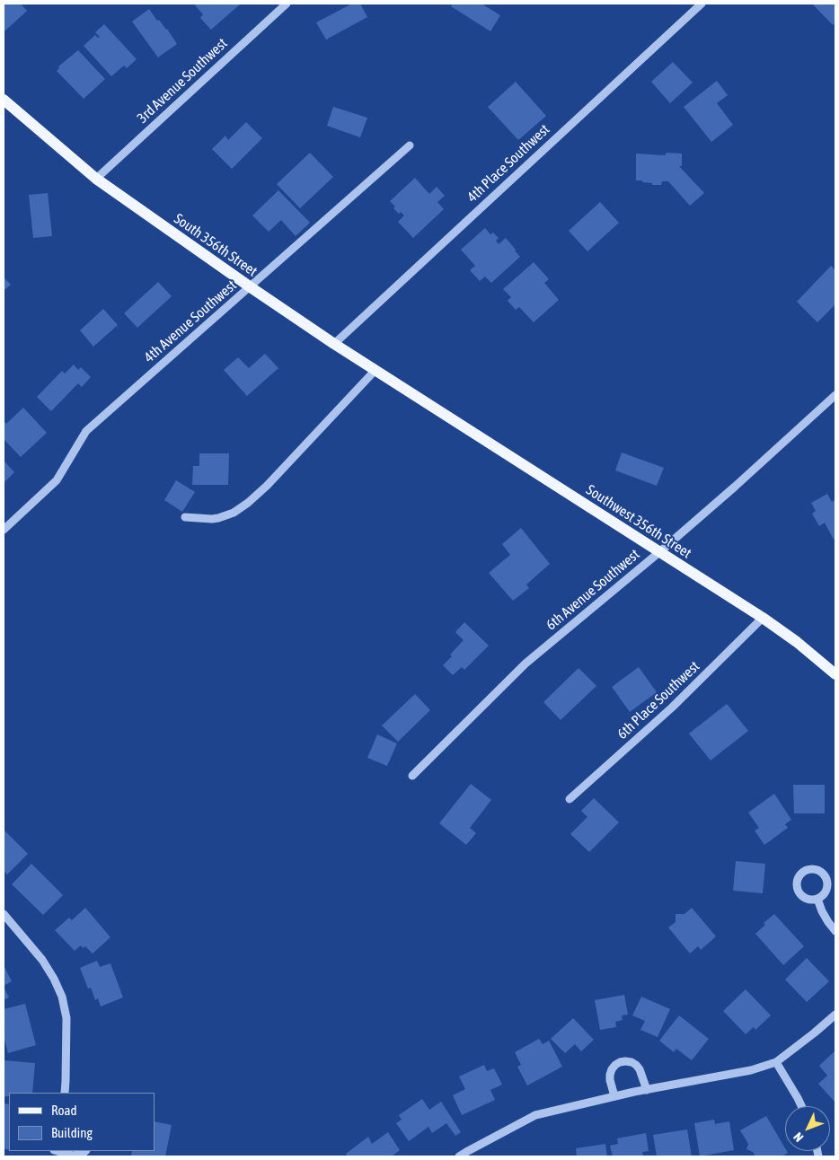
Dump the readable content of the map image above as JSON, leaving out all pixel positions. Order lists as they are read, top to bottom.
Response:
{
  "streets": {
    "main road": ["South 356th Street", "Southwest 356th Street"],
    "street": [
      "3rd Avenue Southwest",
      "4th Place Southwest",
      "4th Avenue Southwest",
      "6th Avenue Southwest",
      "6th Place Southwest"
    ]
  },
  "crossings": [
    ["3rd Avenue Southwest", "South 356th Street"],
    ["4th Place Southwest", "South 356th Street"],
    ["South 356th Street", "4th Avenue Southwest"],
    ["South 356th Street", "Southwest 356th Street"],
    ["Southwest 356th Street", "6th Avenue Southwest"],
    ["Southwest 356th Street", "6th Place Southwest"]
  ],
  "legend": ["Road", "Building"],
  "north": "bottom left"
}
